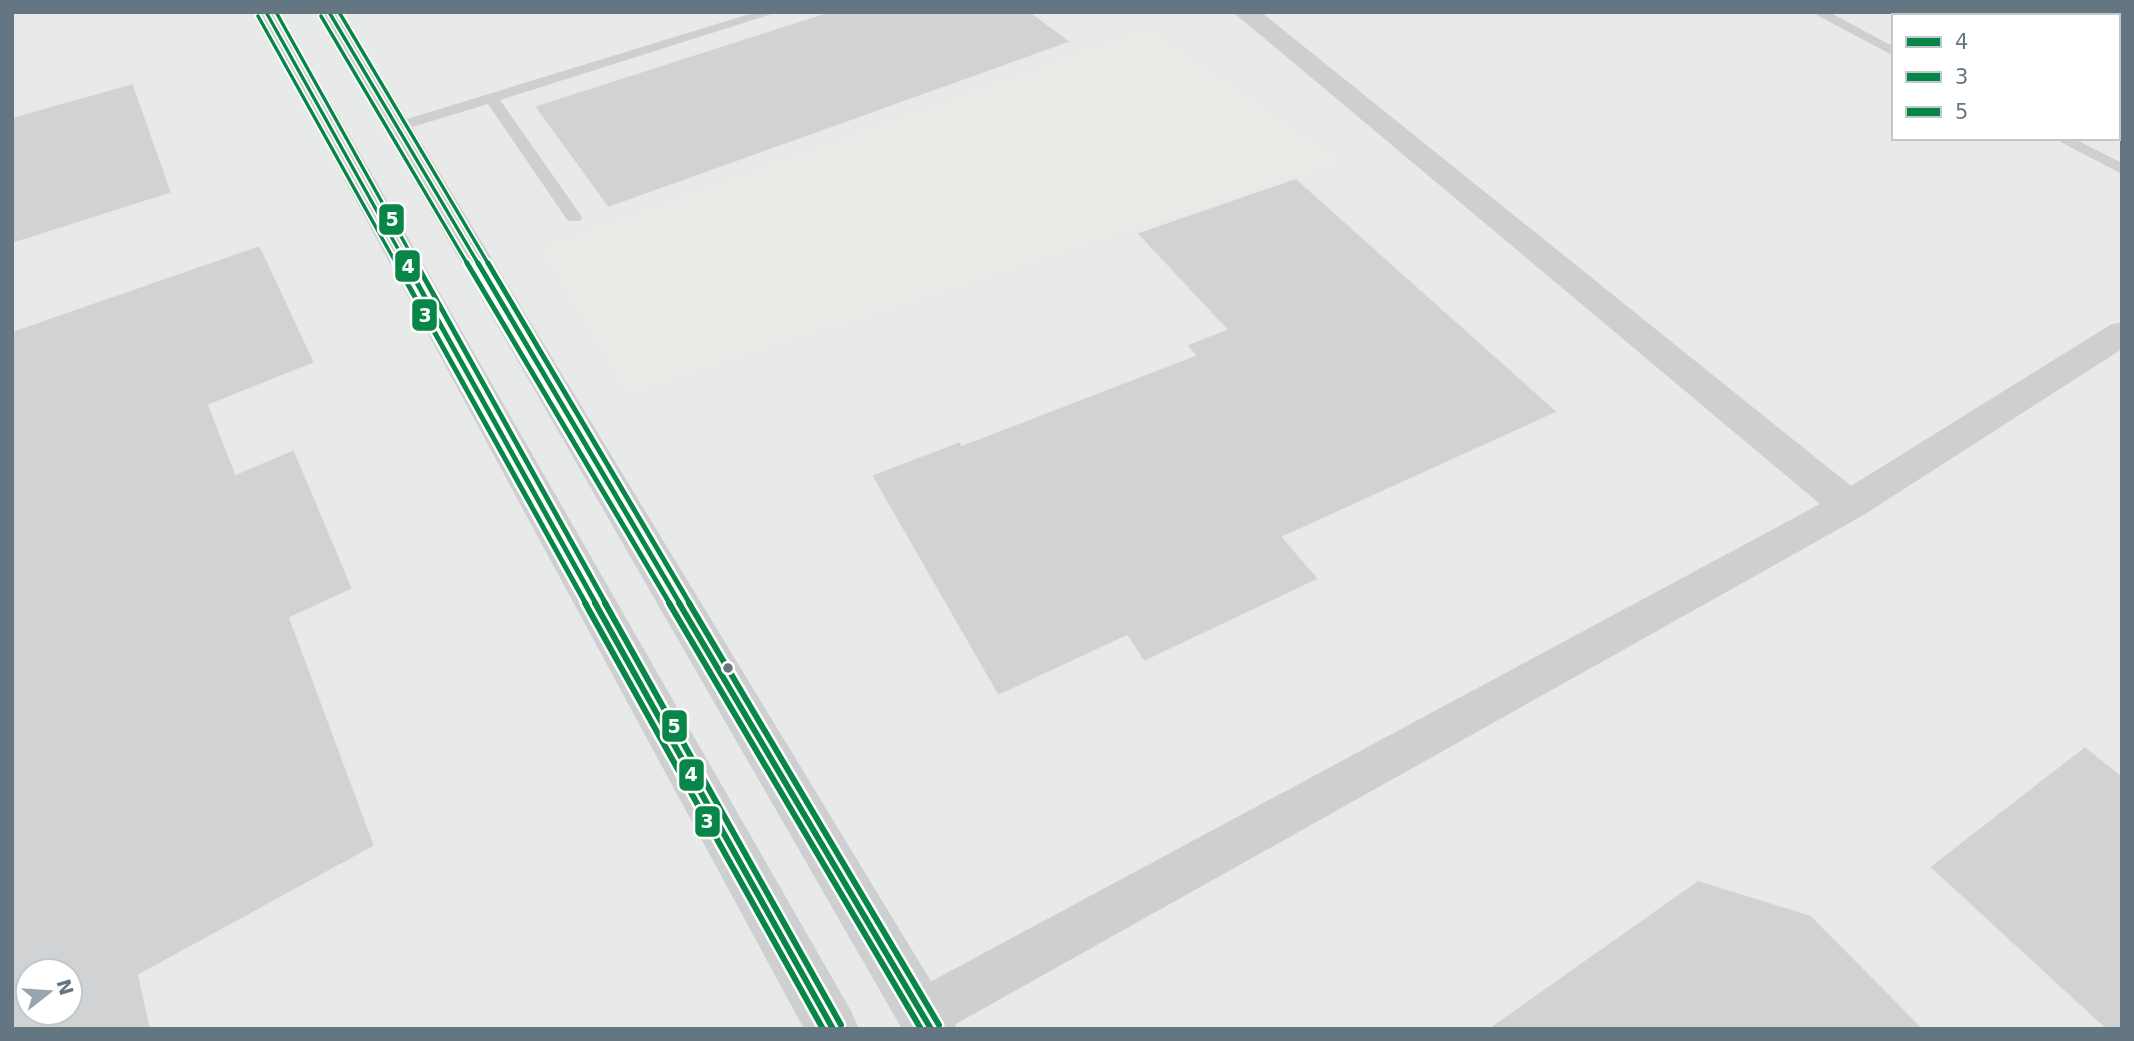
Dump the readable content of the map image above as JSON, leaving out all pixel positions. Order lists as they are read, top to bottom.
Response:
{
  "lines": ["transit line 4", "transit line 5", "transit line 3"],
  "legend": ["4", "3", "5"],
  "north": "right"
}
